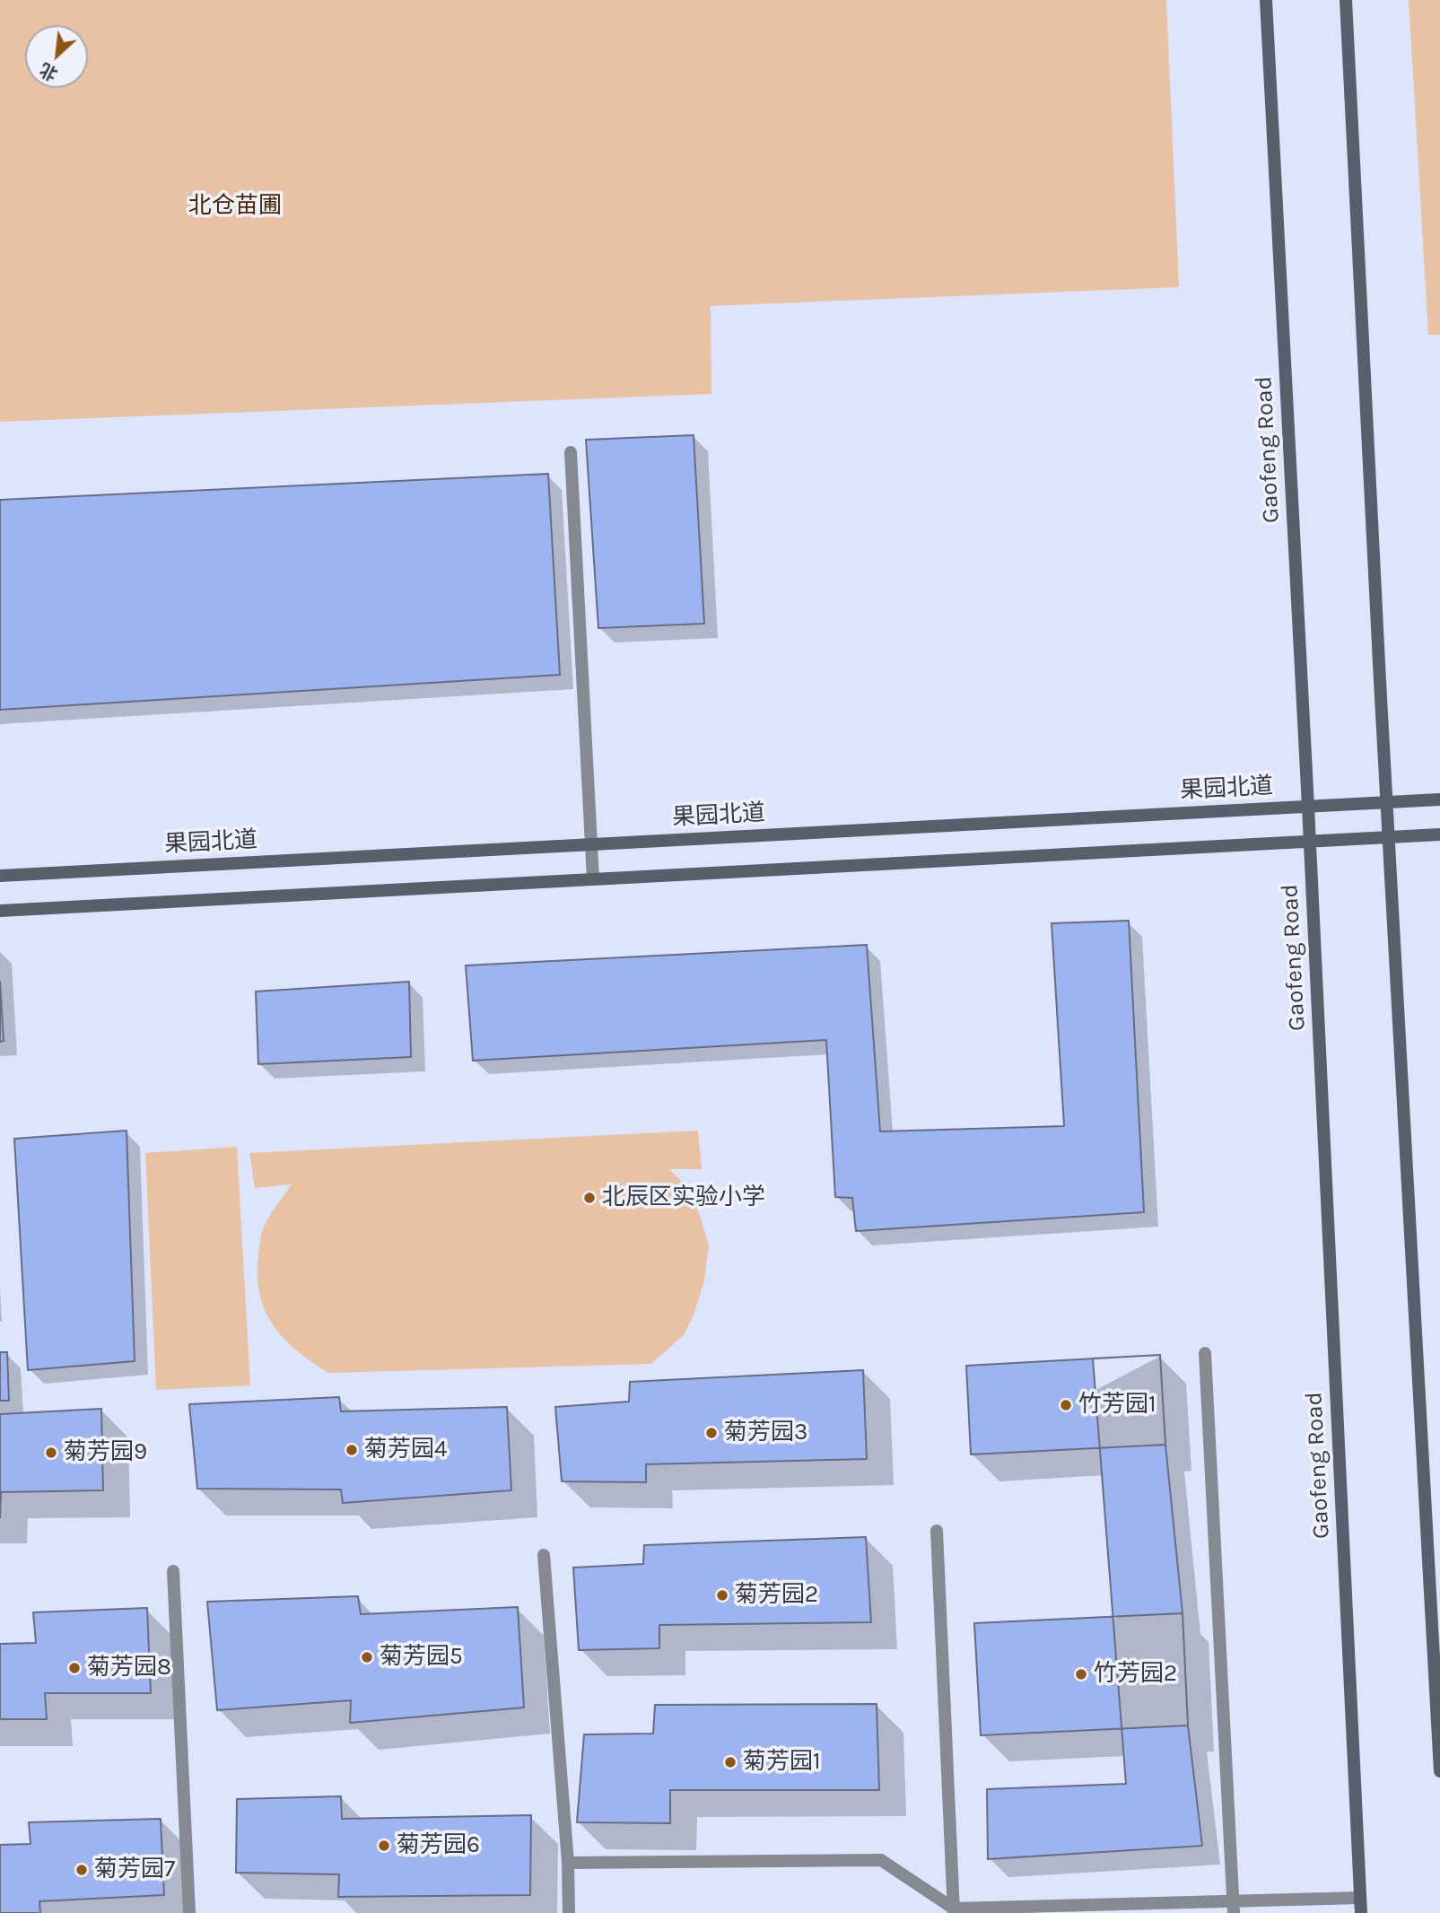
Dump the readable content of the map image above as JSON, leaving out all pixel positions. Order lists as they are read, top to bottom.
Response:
{
  "streets": {
    "main road": ["Gaofeng Road", "果园北道"]
  },
  "crossings": [
    ["Gaofeng Road", "果园北道"]
  ],
  "parks": ["北仓苗圃"],
  "places": [
    "北辰区实验小学",
    "竹芳园1",
    "菊芳园3",
    "菊芳园4",
    "菊芳园9",
    "菊芳园2",
    "菊芳园5",
    "菊芳园8",
    "竹芳园2",
    "菊芳园1",
    "菊芳园6",
    "菊芳园7"
  ],
  "north": "bottom left"
}
